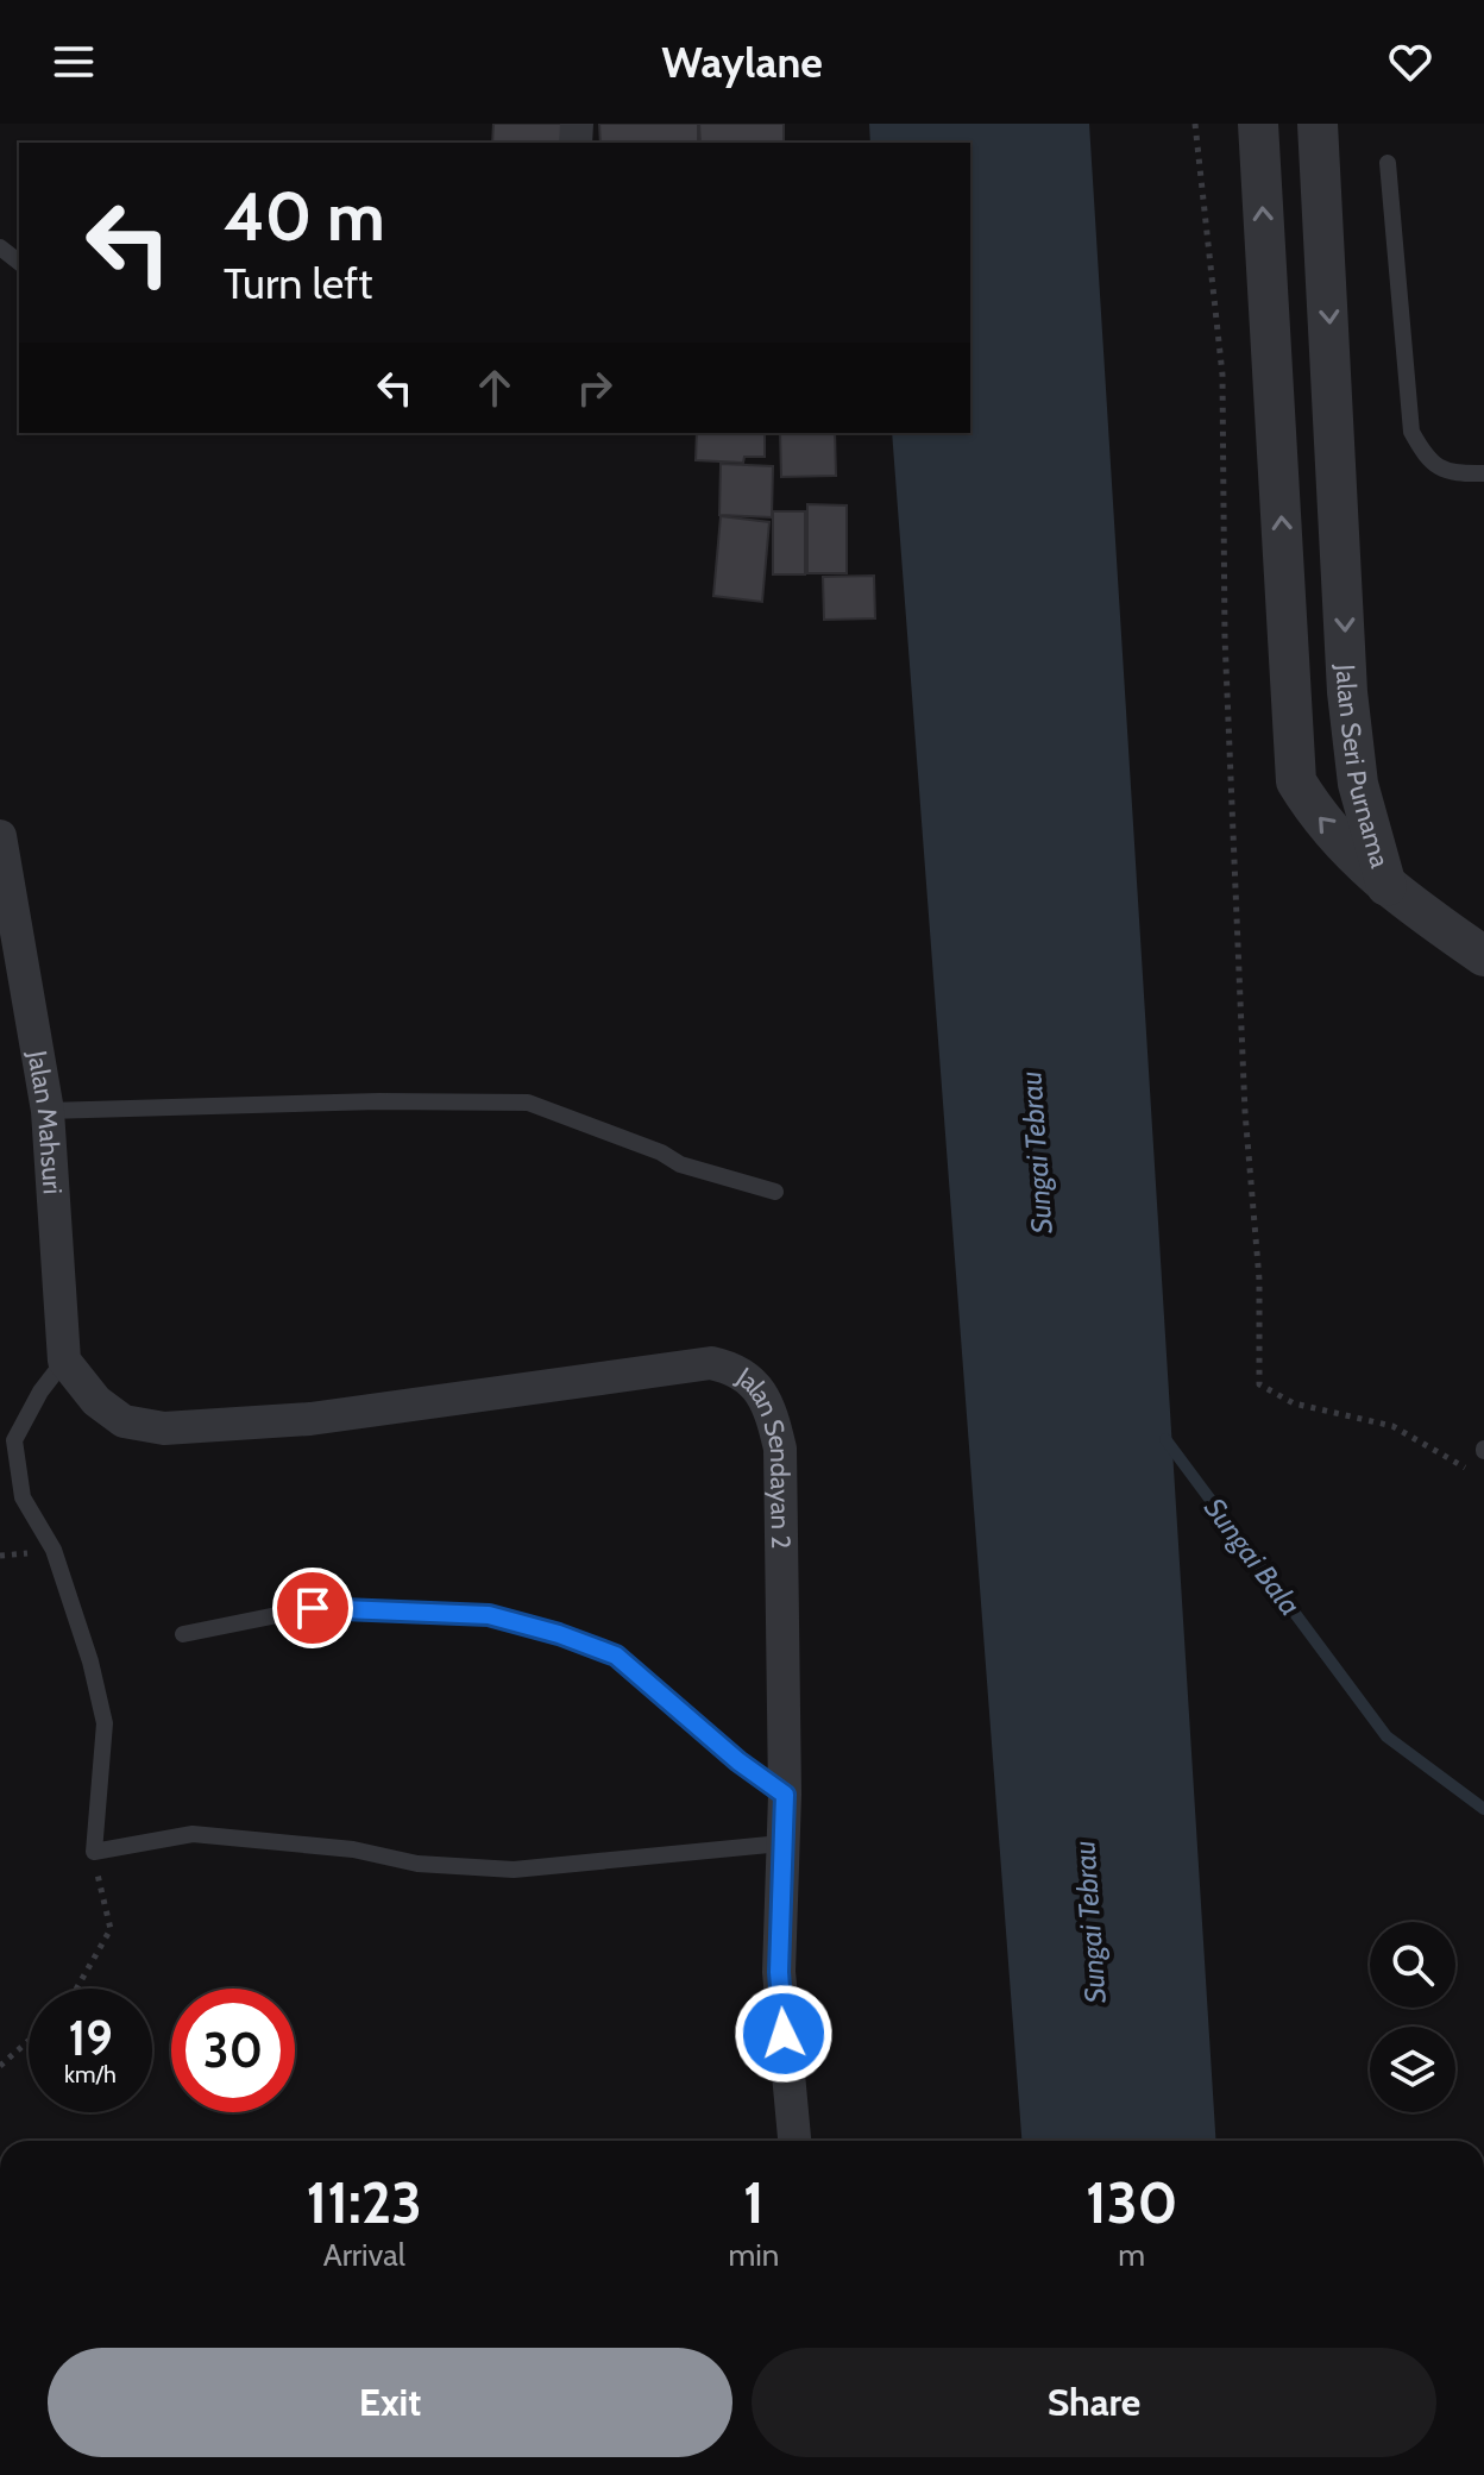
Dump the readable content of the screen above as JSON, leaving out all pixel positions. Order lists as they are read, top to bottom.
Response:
{
  "streets": {
    "street": ["Jalan Seri Purnama", "Jalan Mahsuri", "Jalan Sendayan 2"]
  },
  "crossings": [
    ["Jalan Mahsuri", "Jalan Sendayan 2"]
  ],
  "water": ["Sungai Tebrau", "Sungai Bala"],
  "page": {
    "header": "Waylane",
    "turn": ["40 m", "Turn left"],
    "speed": "19 km/h",
    "limit": "30",
    "eta": [
      "11:23",
      "Arrival",
      "1",
      "min",
      "130",
      "m"
    ],
    "buttons": ["Exit", "Share"]
  }
}
